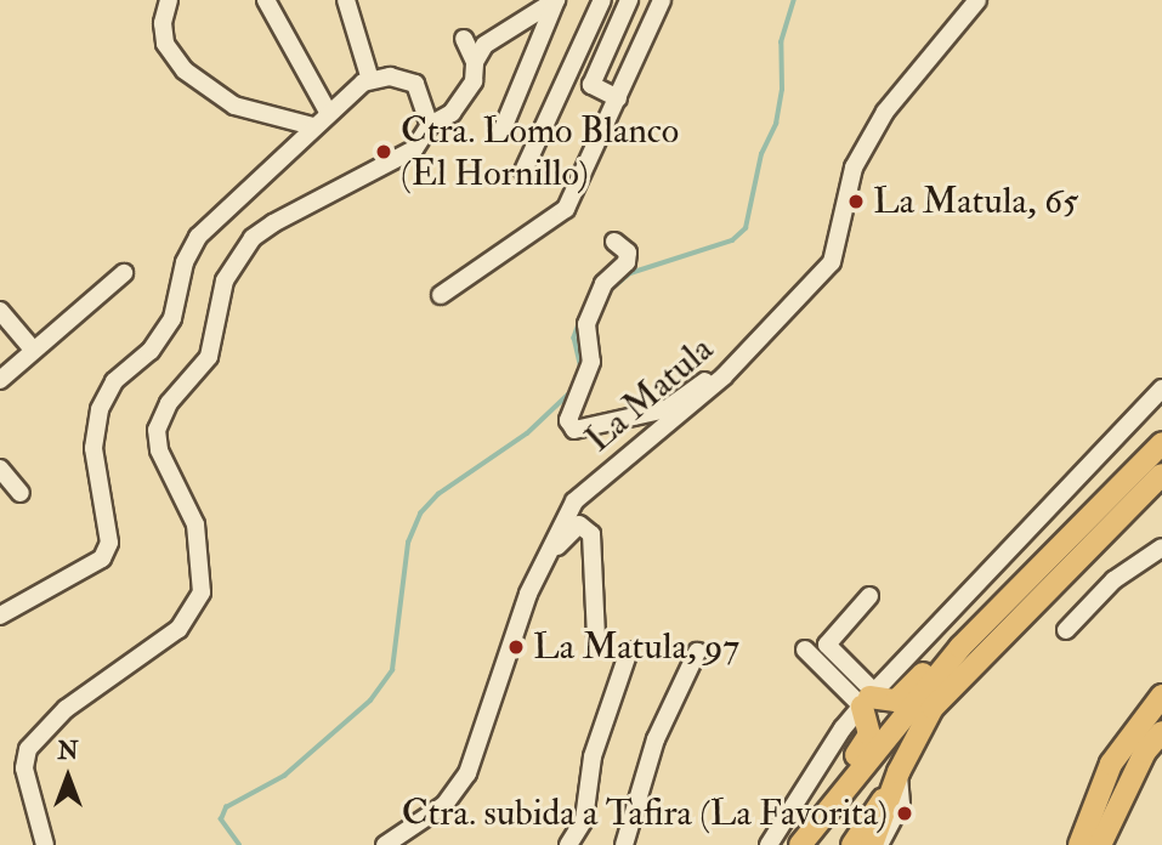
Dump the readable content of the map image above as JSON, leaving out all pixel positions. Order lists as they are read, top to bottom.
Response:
{
  "streets": {
    "street": ["La Matula"]
  },
  "places": [
    "Ctra. Lomo Blanco (El Hornillo)",
    "La Matula, 65",
    "La Matula, 97",
    "Ctra. subida a Tafira (La Favorita)"
  ],
  "north": "top"
}
